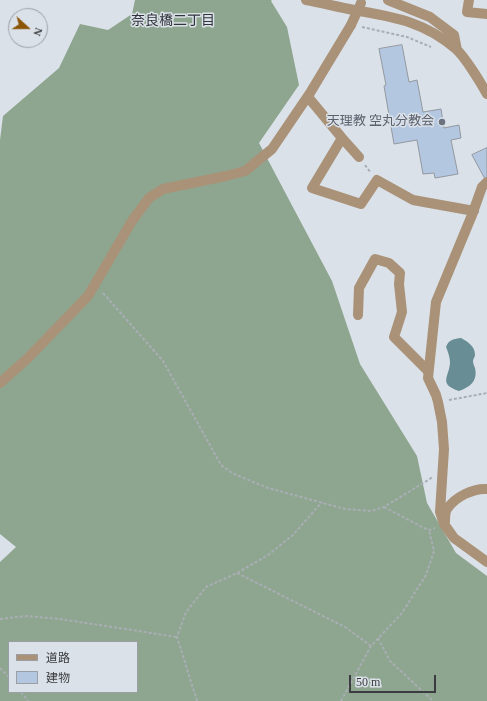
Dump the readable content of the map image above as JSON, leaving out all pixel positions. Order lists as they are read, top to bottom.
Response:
{
  "districts": ["奈良橋二丁目"],
  "places": ["天理教 空丸分教会"],
  "legend": ["道路", "建物"],
  "scale_bar": "50 m",
  "north": "right"
}
